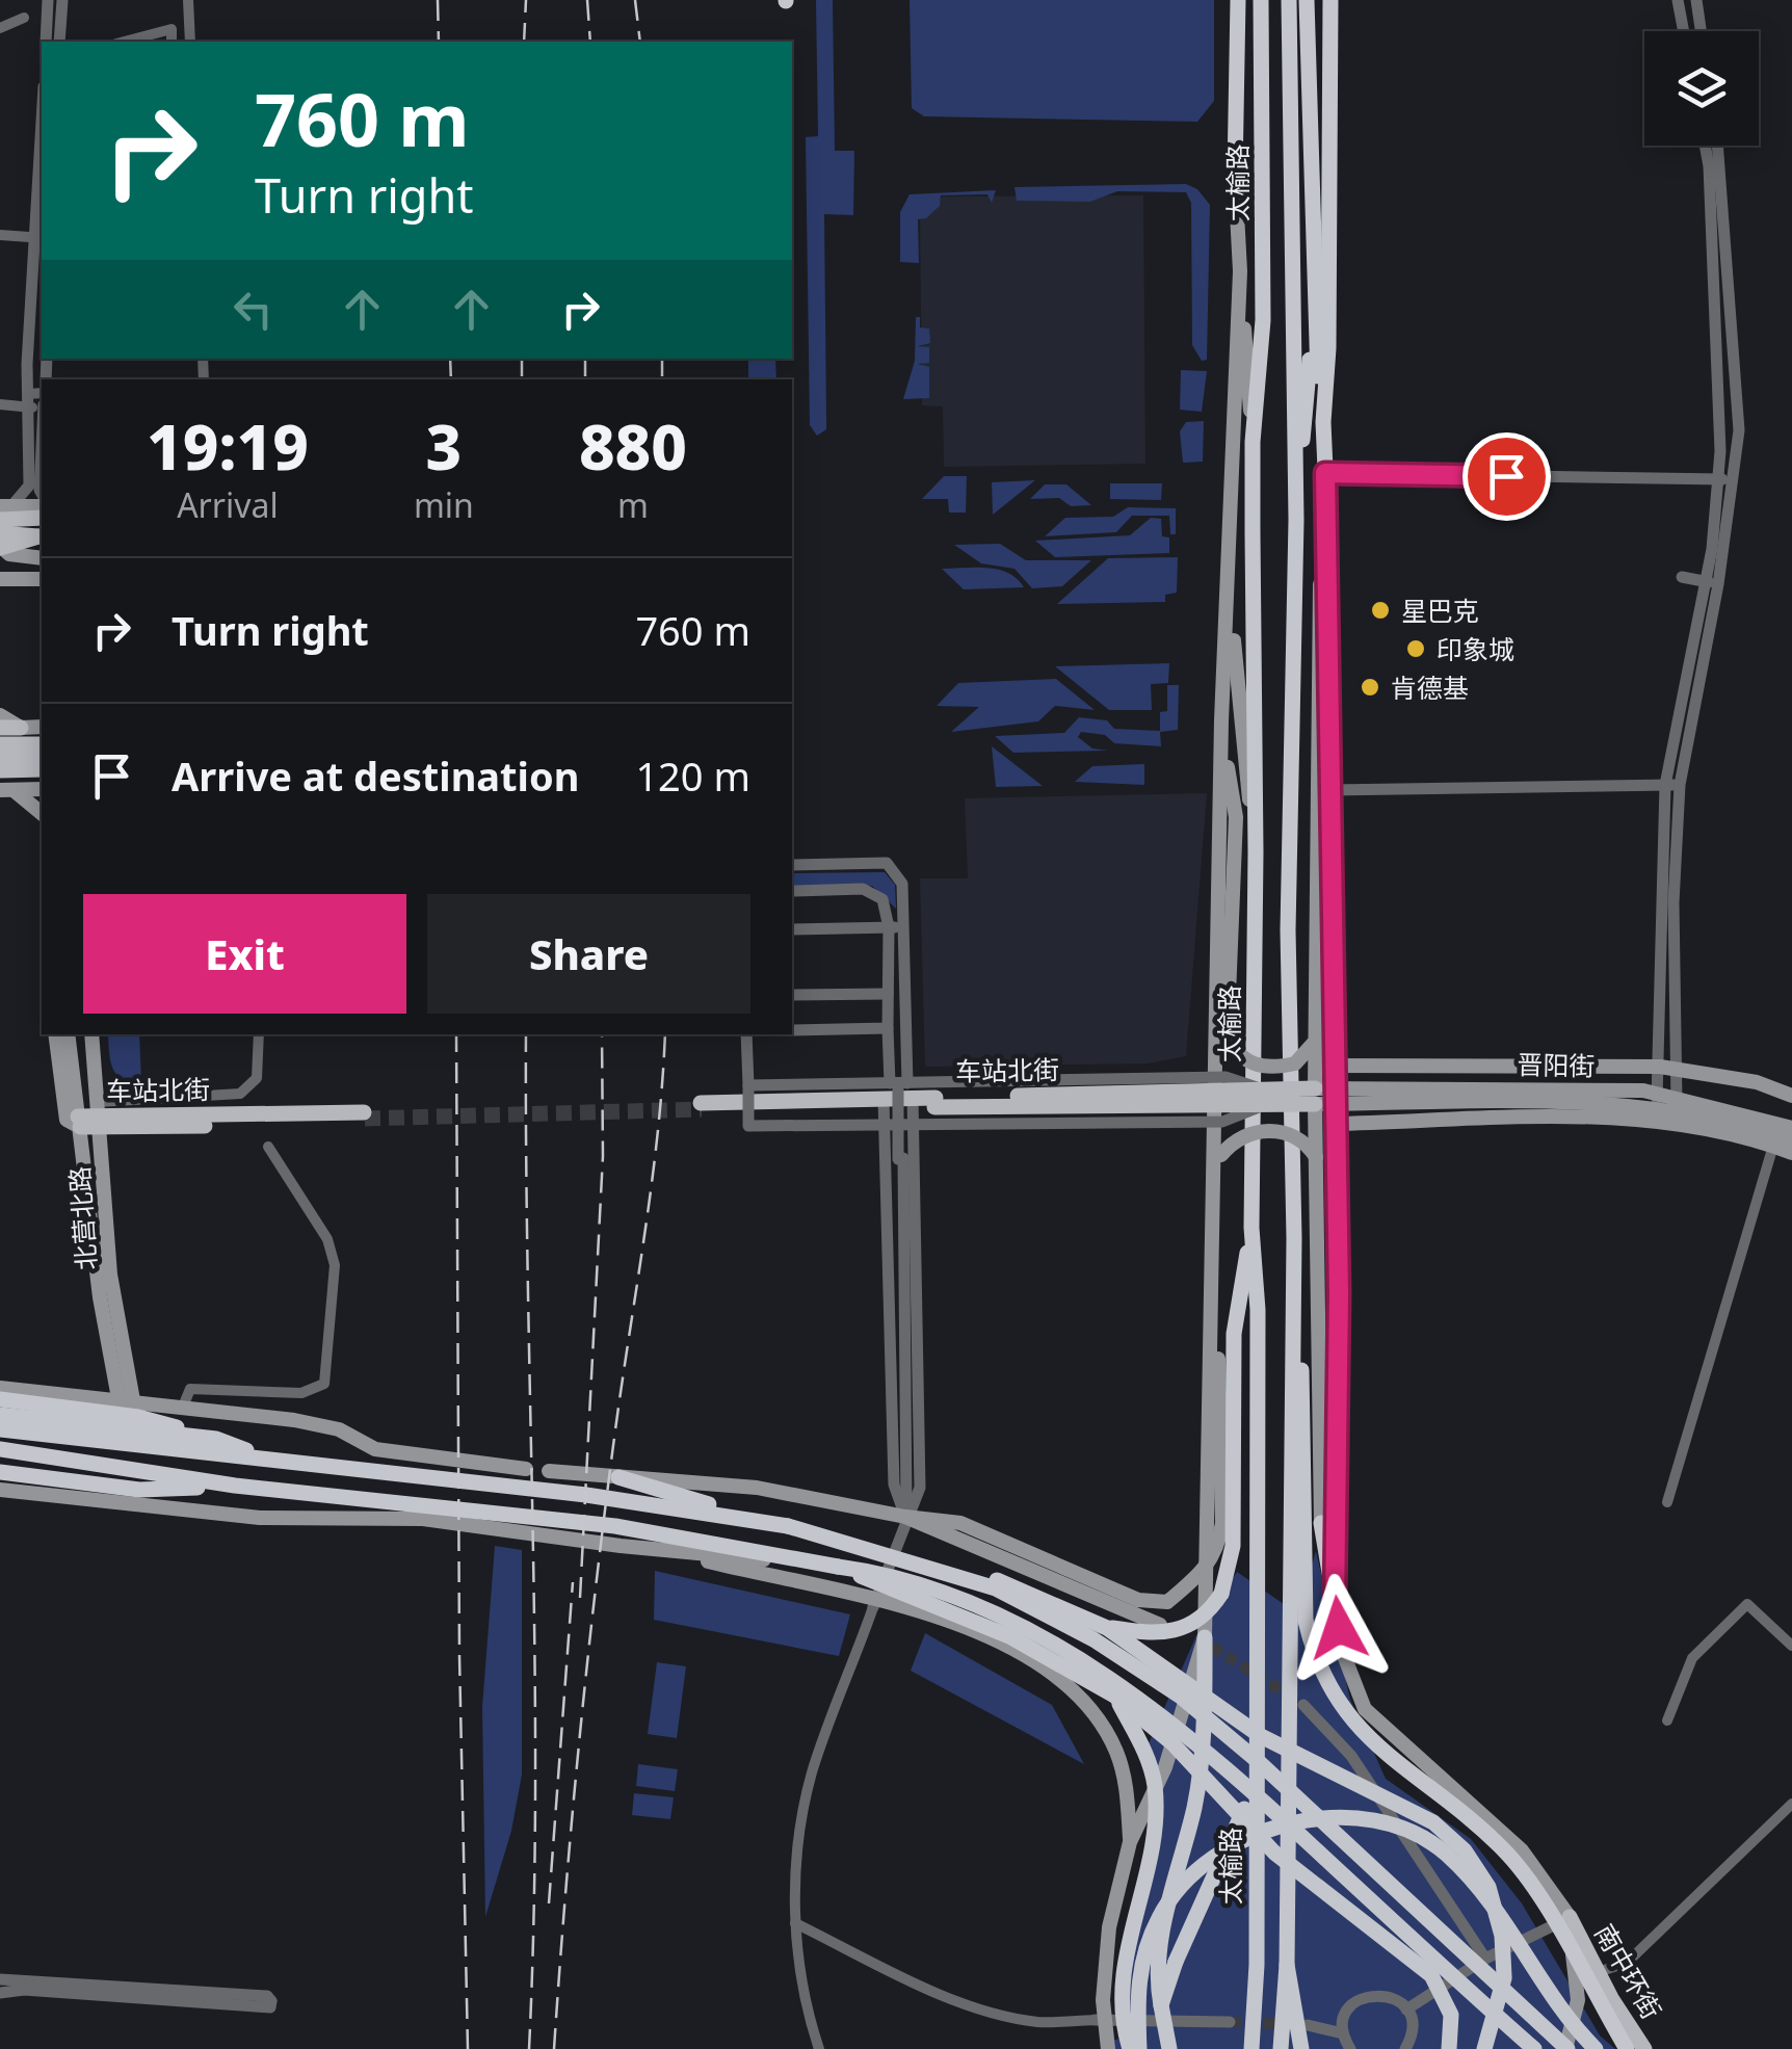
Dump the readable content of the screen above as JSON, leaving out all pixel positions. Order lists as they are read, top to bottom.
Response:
{
  "streets": {
    "highway": ["太榆路"],
    "main road": [
      "晋阳街",
      "车站北街",
      "北营北路",
      "南中环街"
    ]
  },
  "crossings": [
    ["晋阳街", "车站北街"],
    ["车站北街", "北营北路"]
  ],
  "places": ["星巴克", "印象城", "肯德基"],
  "page": {
    "turn": ["760 m", "Turn right"],
    "eta": [
      "19:19",
      "Arrival",
      "3",
      "min",
      "880",
      "m"
    ],
    "list": [
      {
        "name": "Turn right",
        "value": "760 m"
      },
      {
        "name": "Arrive at destination",
        "value": "120 m"
      }
    ],
    "buttons": ["Exit", "Share"]
  }
}
